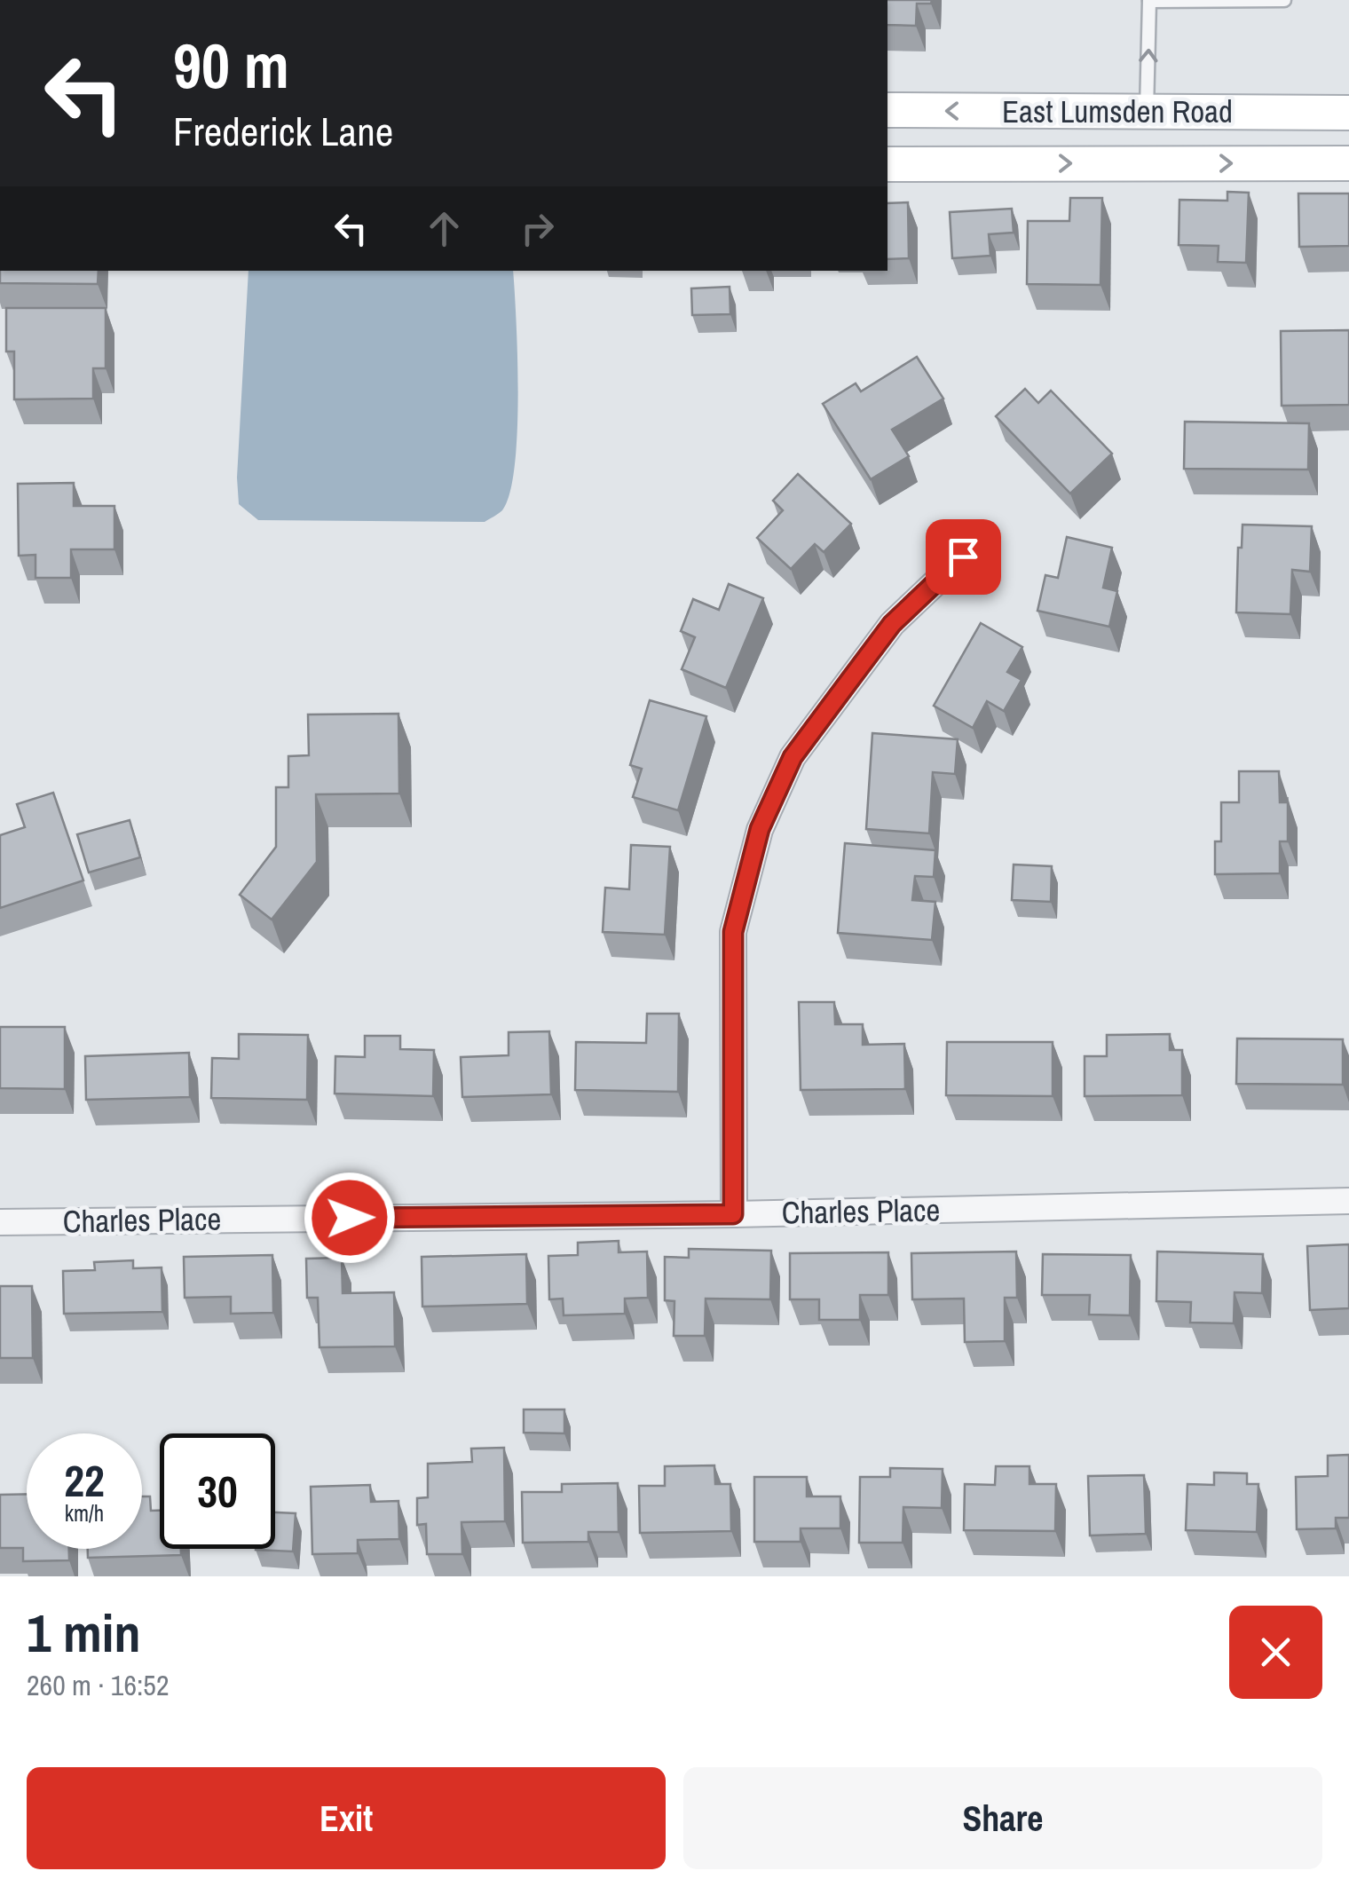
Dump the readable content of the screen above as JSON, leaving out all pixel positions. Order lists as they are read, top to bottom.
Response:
{
  "streets": {
    "main road": ["East Lumsden Road"],
    "street": ["Charles Place"]
  },
  "page": {
    "turn": ["90 m", "Frederick Lane"],
    "speed": "22 km/h",
    "limit": "30",
    "heading": ["1 min", "260 m · 16:52"],
    "buttons": ["Exit", "Share"]
  }
}
